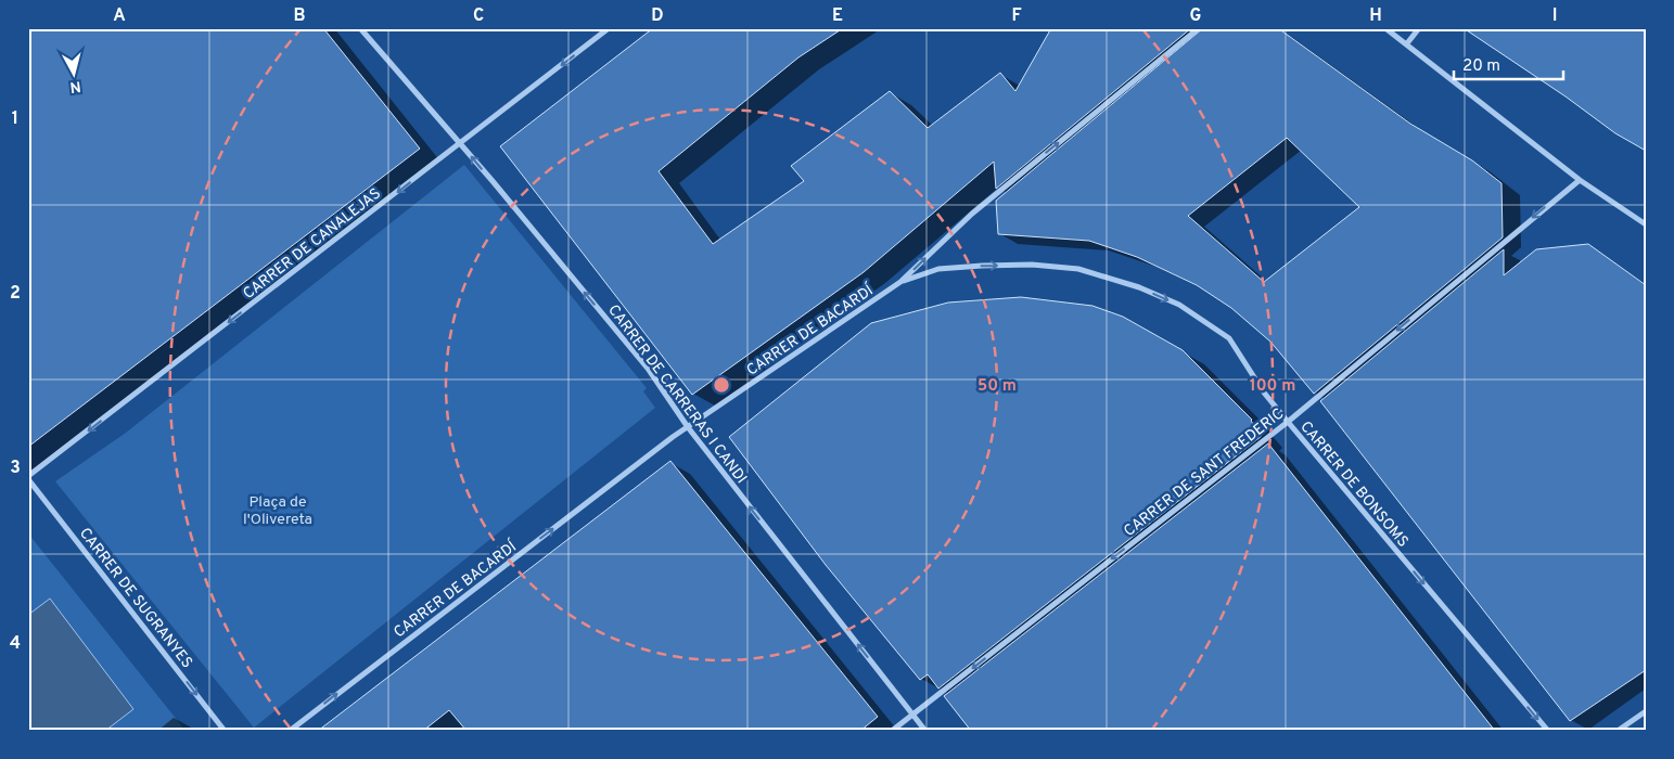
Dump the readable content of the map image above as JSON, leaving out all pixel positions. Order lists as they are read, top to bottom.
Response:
{
  "streets": {
    "street": [
      "CARRER DE CANALEJAS",
      "CARRER DE BACARDÍ",
      "CARRER DE CARRERAS I CANDI",
      "CARRER DE SANT FREDERIC",
      "CARRER DE BONSOMS",
      "CARRER DE SUGRANYES"
    ]
  },
  "crossings": [
    ["CARRER DE CANALEJAS", "CARRER DE CARRERAS I CANDI"],
    ["CARRER DE CANALEJAS", "CARRER DE SUGRANYES"],
    ["CARRER DE BACARDÍ", "CARRER DE CARRERAS I CANDI"],
    ["CARRER DE BACARDÍ", "CARRER DE BONSOMS"],
    ["CARRER DE CARRERAS I CANDI", "CARRER DE SANT FREDERIC"],
    ["CARRER DE SANT FREDERIC", "CARRER DE BONSOMS"]
  ],
  "one_way": [
    "CARRER DE CANALEJAS",
    "CARRER DE BACARDÍ",
    "CARRER DE CARRERAS I CANDI",
    "CARRER DE SANT FREDERIC",
    "CARRER DE BONSOMS",
    "CARRER DE SUGRANYES"
  ],
  "parks": ["Plaça de l'Olivereta"],
  "scale_bar": "20 m",
  "north": "bottom",
  "grid": {
    "columns": [
      "A",
      "B",
      "C",
      "D",
      "E",
      "F",
      "G",
      "H",
      "I"
    ],
    "rows": [
      "1",
      "2",
      "3",
      "4"
    ]
  },
  "rings": ["50 m", "100 m"]
}
